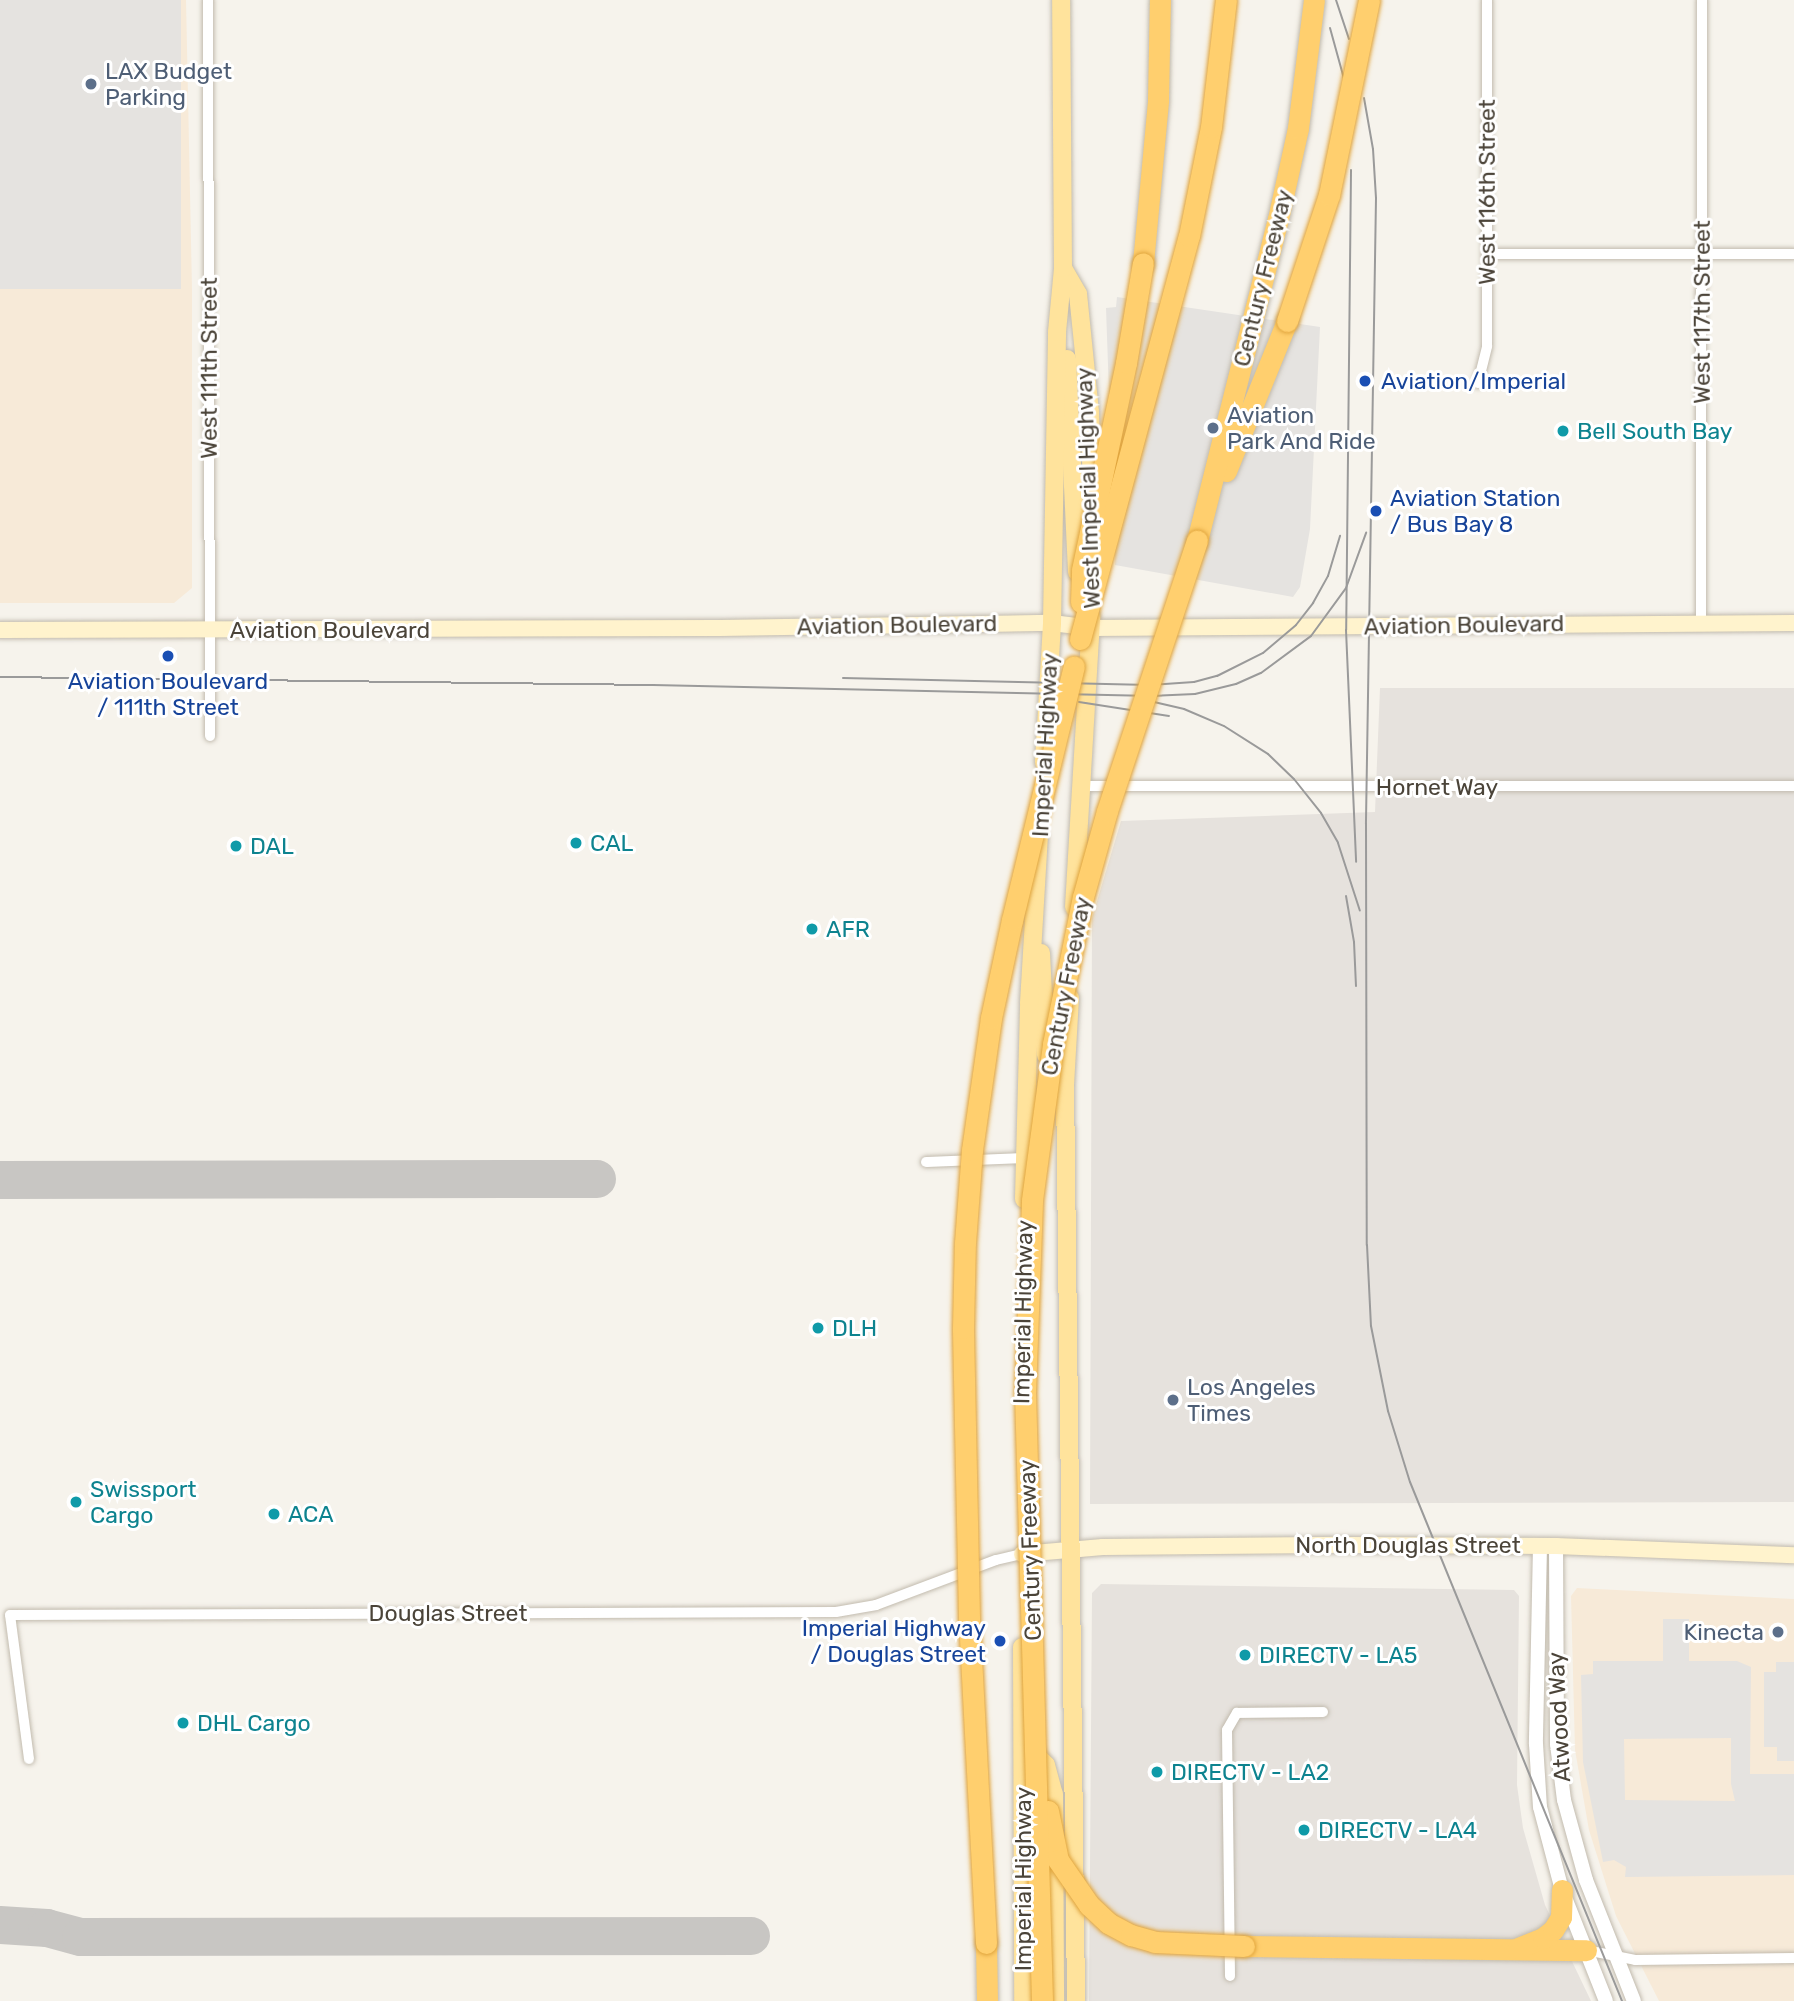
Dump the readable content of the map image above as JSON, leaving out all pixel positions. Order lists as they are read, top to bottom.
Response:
{
  "streets": {
    "highway": ["Century Freeway"],
    "main road": [
      "West Imperial Highway",
      "Aviation Boulevard",
      "Imperial Highway",
      "North Douglas Street"
    ],
    "street": [
      "West 116th Street",
      "West 117th Street",
      "West 111th Street",
      "Hornet Way",
      "Douglas Street",
      "Atwood Way"
    ]
  },
  "crossings": [
    ["West 117th Street", "Aviation Boulevard"],
    ["West 111th Street", "Aviation Boulevard"],
    ["West Imperial Highway", "Aviation Boulevard"],
    ["West Imperial Highway", "Imperial Highway"],
    ["Aviation Boulevard", "Imperial Highway"],
    ["Imperial Highway", "Hornet Way"],
    ["Imperial Highway", "North Douglas Street"],
    ["Imperial Highway", "Douglas Street"],
    ["North Douglas Street", "Douglas Street"],
    ["North Douglas Street", "Atwood Way"]
  ],
  "places": [
    "LAX Budget Parking",
    "Aviation/Imperial",
    "Aviation Park And Ride",
    "Bell South Bay",
    "Aviation Station / Bus Bay 8",
    "Aviation Boulevard / 111th Street",
    "CAL",
    "DAL",
    "AFR",
    "DLH",
    "Los Angeles Times",
    "Swissport Cargo",
    "ACA",
    "Kinecta",
    "Imperial Highway / Douglas Street",
    "DIRECTV - LA5",
    "DHL Cargo",
    "DIRECTV - LA2",
    "DIRECTV - LA4"
  ]
}
